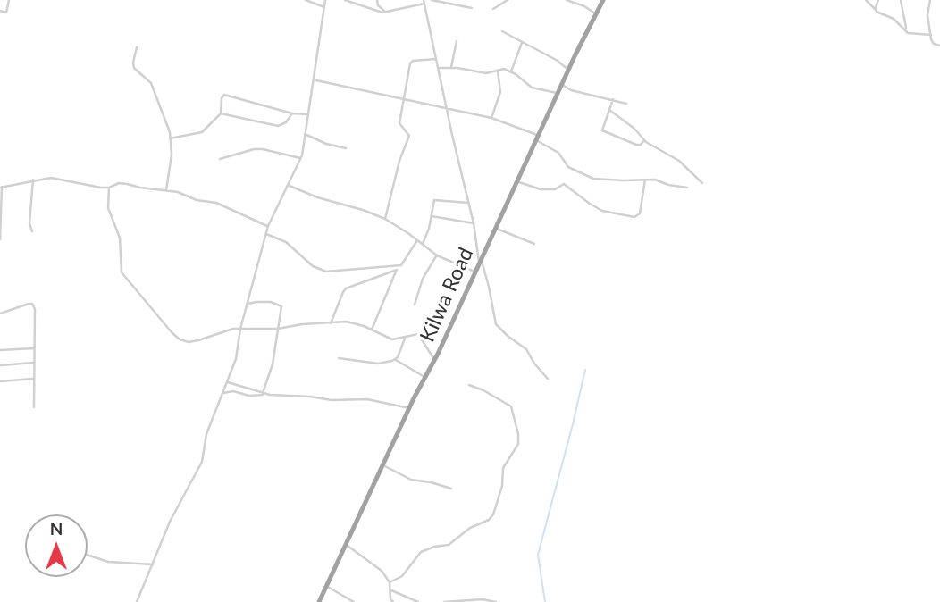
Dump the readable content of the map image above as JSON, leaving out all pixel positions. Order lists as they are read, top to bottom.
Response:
{
  "streets": {
    "highway": ["Kilwa Road"]
  },
  "north": "top"
}
